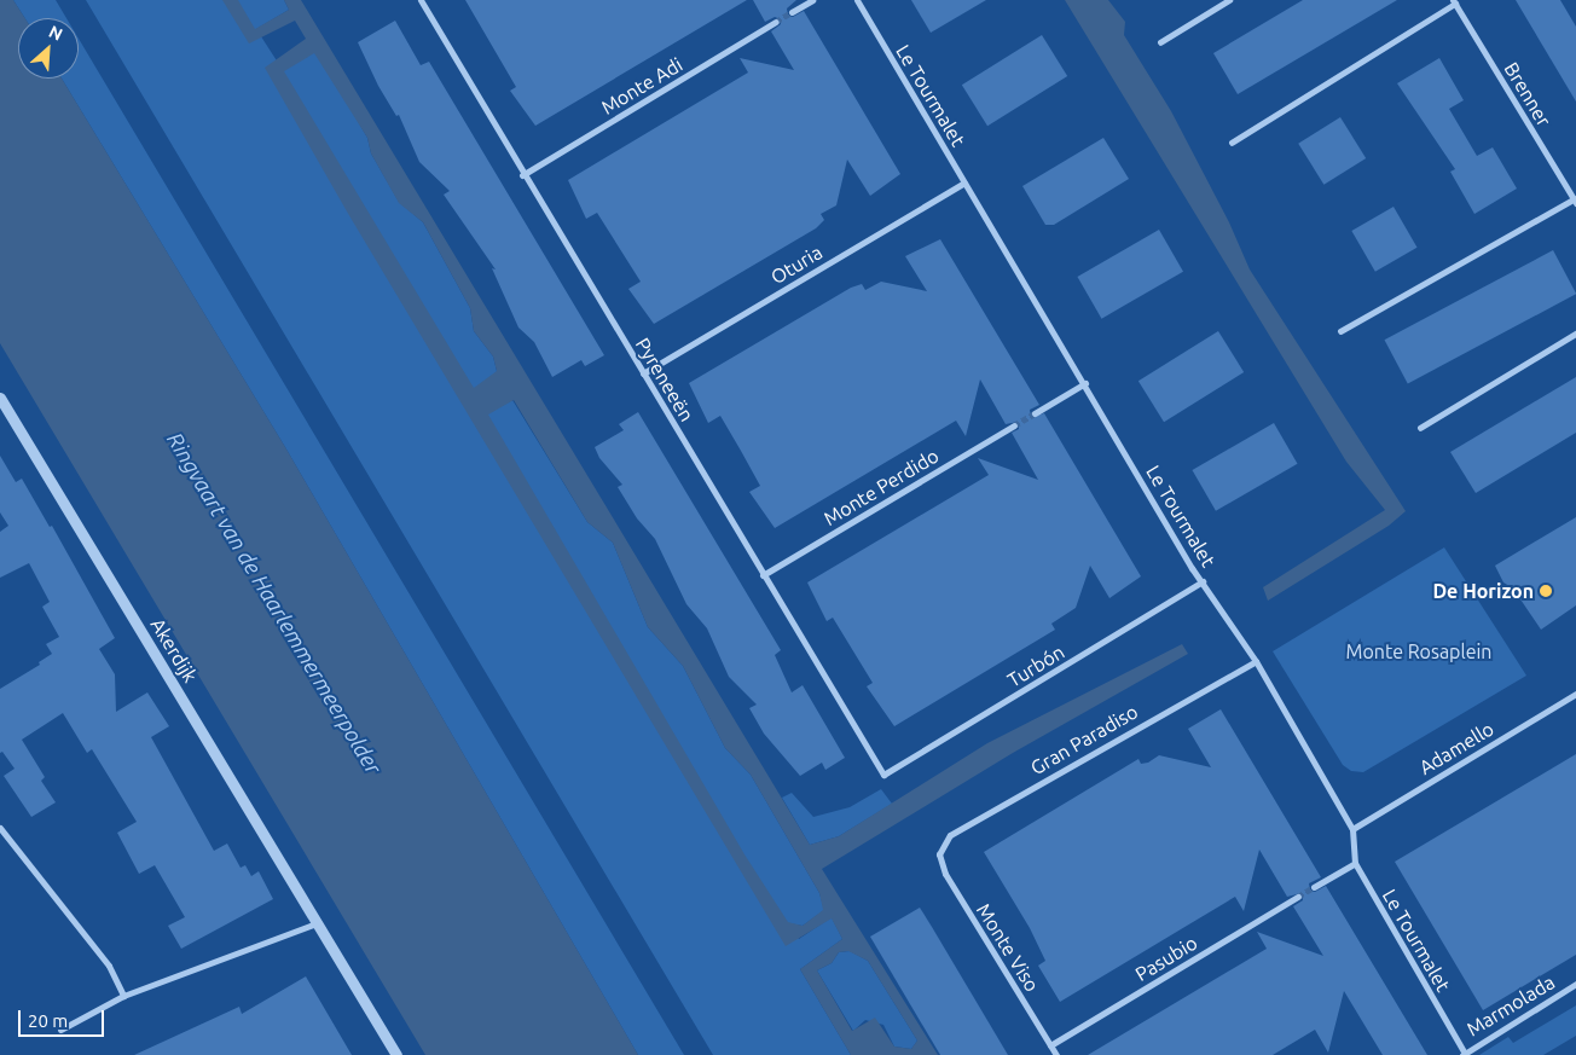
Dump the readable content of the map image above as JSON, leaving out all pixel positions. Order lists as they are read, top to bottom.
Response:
{
  "streets": {
    "street": [
      "Monte Adi",
      "Brenner",
      "Le Tourmalet",
      "Oturia",
      "Pyreneeën",
      "Monte Perdido",
      "Akerdijk",
      "Turbón",
      "Gran Paradiso",
      "Adamello",
      "Monte Viso",
      "Pasubio",
      "Marmolada"
    ]
  },
  "crossings": [
    ["Monte Adi", "Pyreneeën"],
    ["Le Tourmalet", "Oturia"],
    ["Le Tourmalet", "Turbón"],
    ["Le Tourmalet", "Gran Paradiso"],
    ["Le Tourmalet", "Adamello"],
    ["Le Tourmalet", "Marmolada"],
    ["Oturia", "Pyreneeën"],
    ["Pyreneeën", "Monte Perdido"],
    ["Pyreneeën", "Turbón"],
    ["Gran Paradiso", "Monte Viso"],
    ["Monte Viso", "Pasubio"]
  ],
  "water": ["Ringvaart van de Haarlemmermeerpolder"],
  "parks": ["Monte Rosaplein"],
  "places": ["De Horizon"],
  "scale_bar": "20 m",
  "north": "top right"
}
